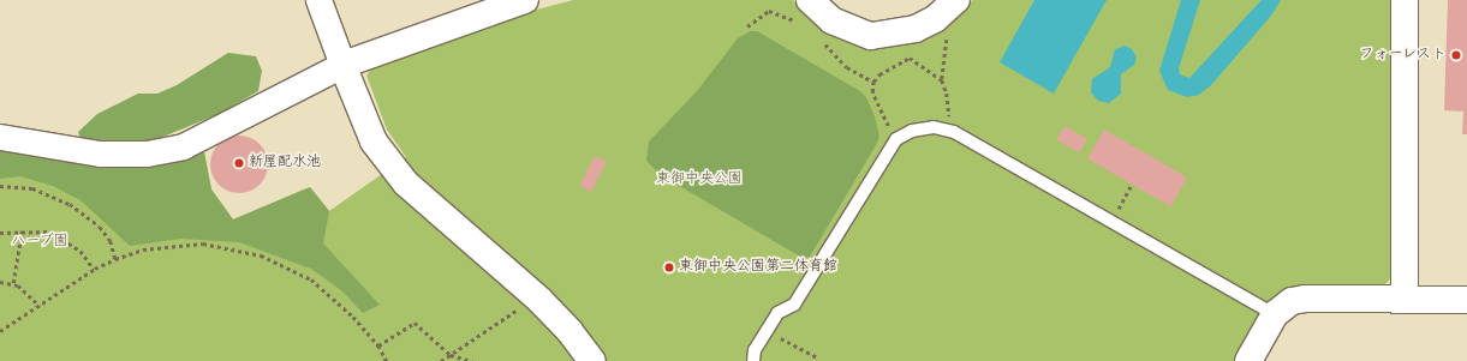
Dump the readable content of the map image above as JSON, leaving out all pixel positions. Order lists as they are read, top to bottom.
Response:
{
  "parks": ["東御中央公園", "ハーブ園"],
  "places": ["フォーレスト", "新屋配水池", "東御中央公園第二体育館"]
}
